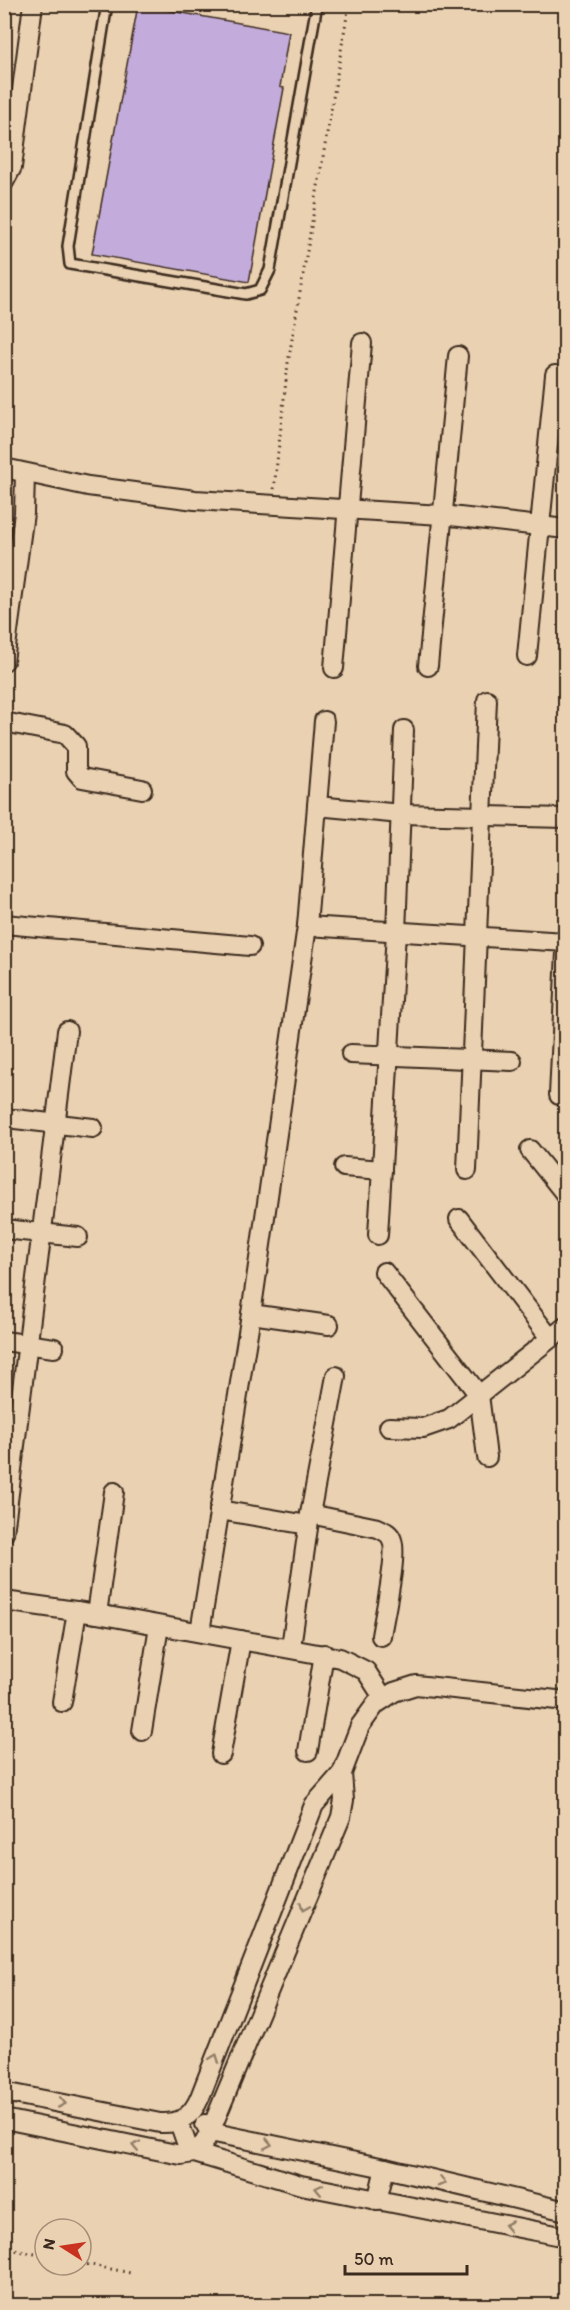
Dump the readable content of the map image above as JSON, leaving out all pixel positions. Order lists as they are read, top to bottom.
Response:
{
  "scale_bar": "50 m",
  "north": "left"
}
